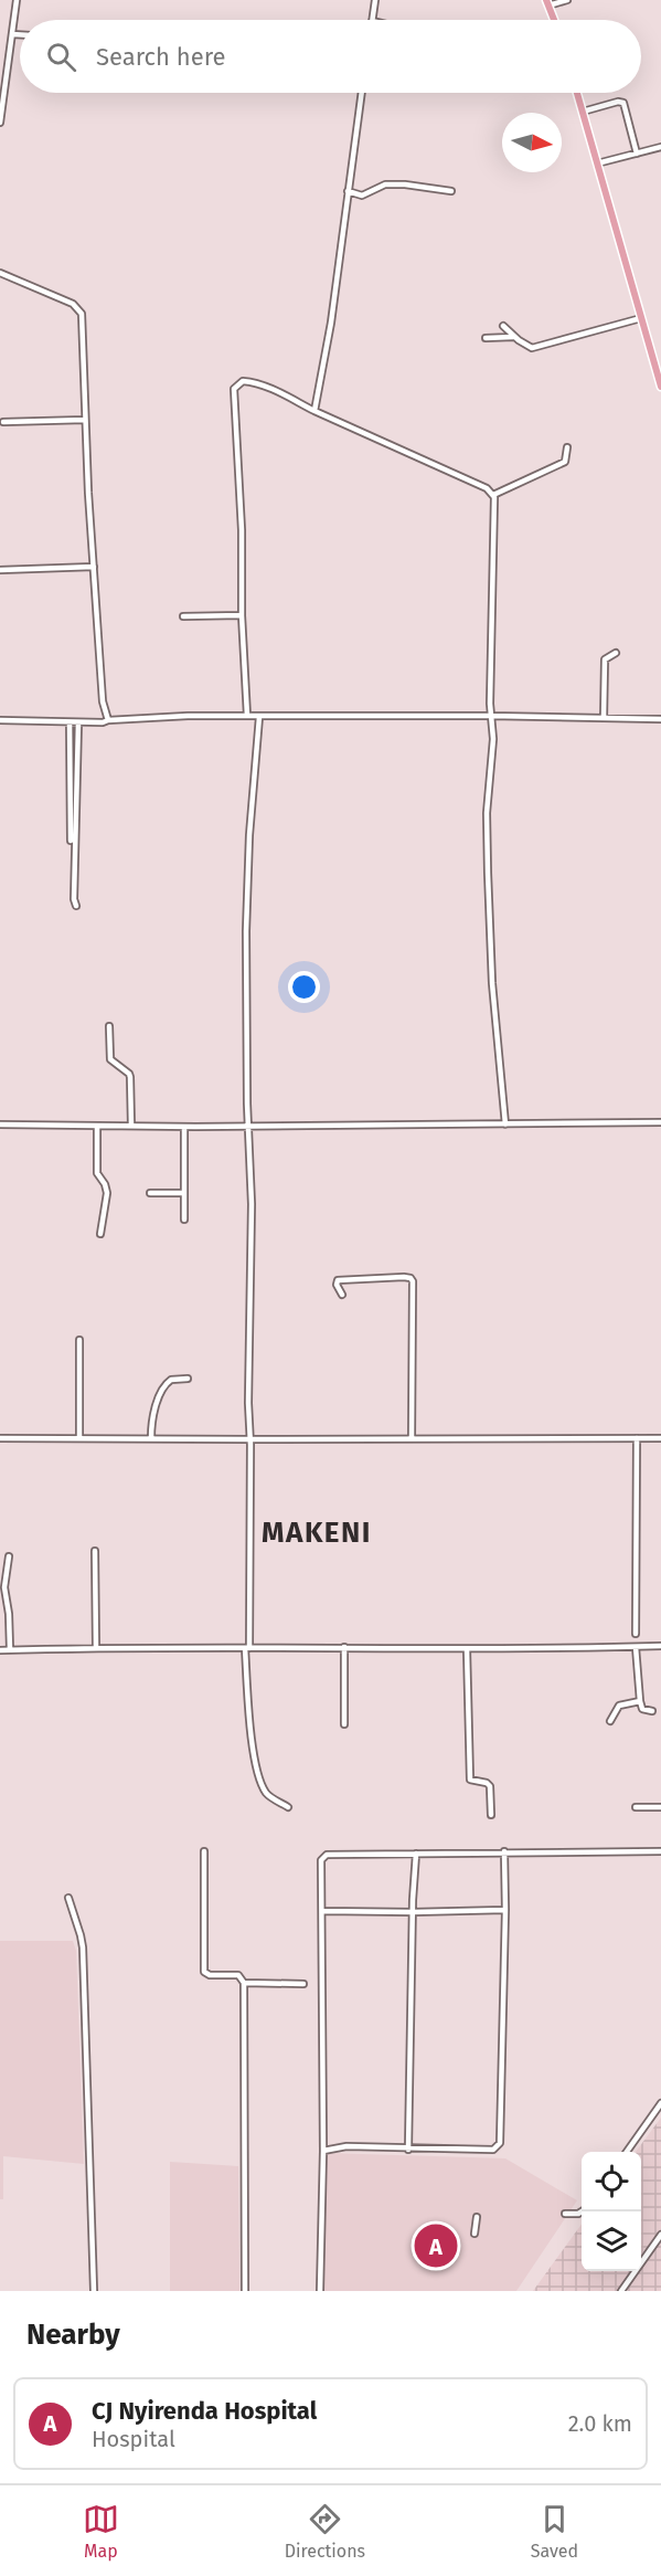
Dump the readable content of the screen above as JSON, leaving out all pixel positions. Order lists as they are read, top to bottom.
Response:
{
  "districts": ["MAKENI"],
  "north": "right",
  "page": {
    "search": "Search here",
    "pins": "A",
    "heading": "Nearby",
    "list": [
      {
        "mark": "A",
        "name": "CJ Nyirenda Hospital",
        "note": "Hospital",
        "value": "2.0 km"
      }
    ],
    "nav": ["Map", "Directions", "Saved"]
  }
}
